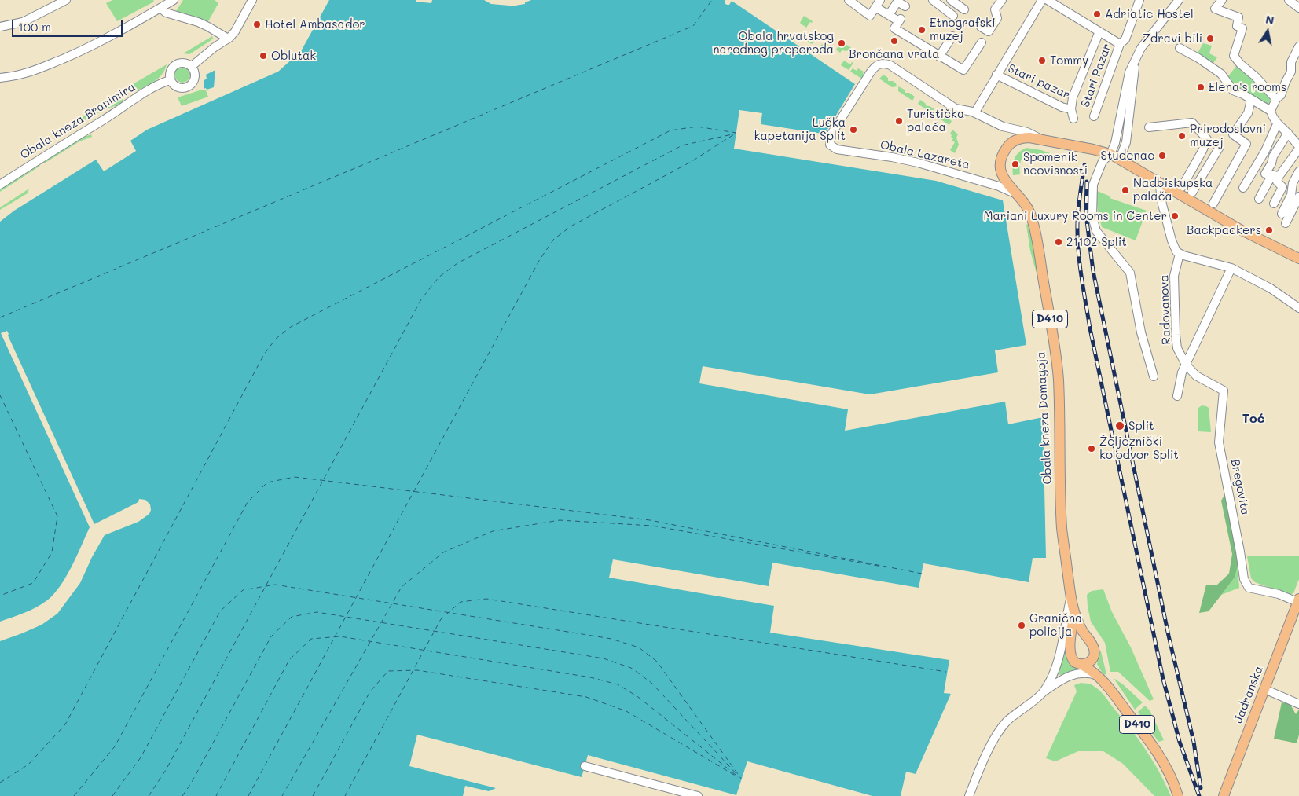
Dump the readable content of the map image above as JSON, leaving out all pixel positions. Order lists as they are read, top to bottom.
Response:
{
  "streets": {
    "main road": ["D410", "Obala kneza Domagoja", "Jadranska"],
    "street": [
      "Stari Pazar",
      "Stari pazar",
      "Obala kneza Branimira",
      "Obala Lazareta",
      "Radovanova",
      "Bregovita"
    ]
  },
  "crossings": [
    ["Stari Pazar", "Stari pazar"],
    ["Obala Lazareta", "D410"],
    ["Obala Lazareta", "Obala kneza Domagoja"],
    ["Radovanova", "Bregovita"],
    ["D410", "Obala kneza Domagoja"],
    ["Bregovita", "Jadranska"]
  ],
  "districts": ["Toć"],
  "places": [
    "Adriatic Hostel",
    "Hotel Ambasador",
    "Etnografski muzej",
    "Zdravi bili",
    "Brončana vrata",
    "Obala hrvatskog narodnog preporoda",
    "Oblutak",
    "Tommy",
    "Elena's rooms",
    "Turistička palača",
    "Lučka kapetanija Split",
    "Prirodoslovni muzej",
    "Studenac",
    "Spomenik neovisnosti",
    "Nadbiskupska palača",
    "Mariani Luxury Rooms in Center",
    "Backpackers",
    "21102 Split",
    "Split",
    "Željeznički kolodvor Split",
    "Granična policija"
  ],
  "scale_bar": "100 m",
  "north": "top"
}
